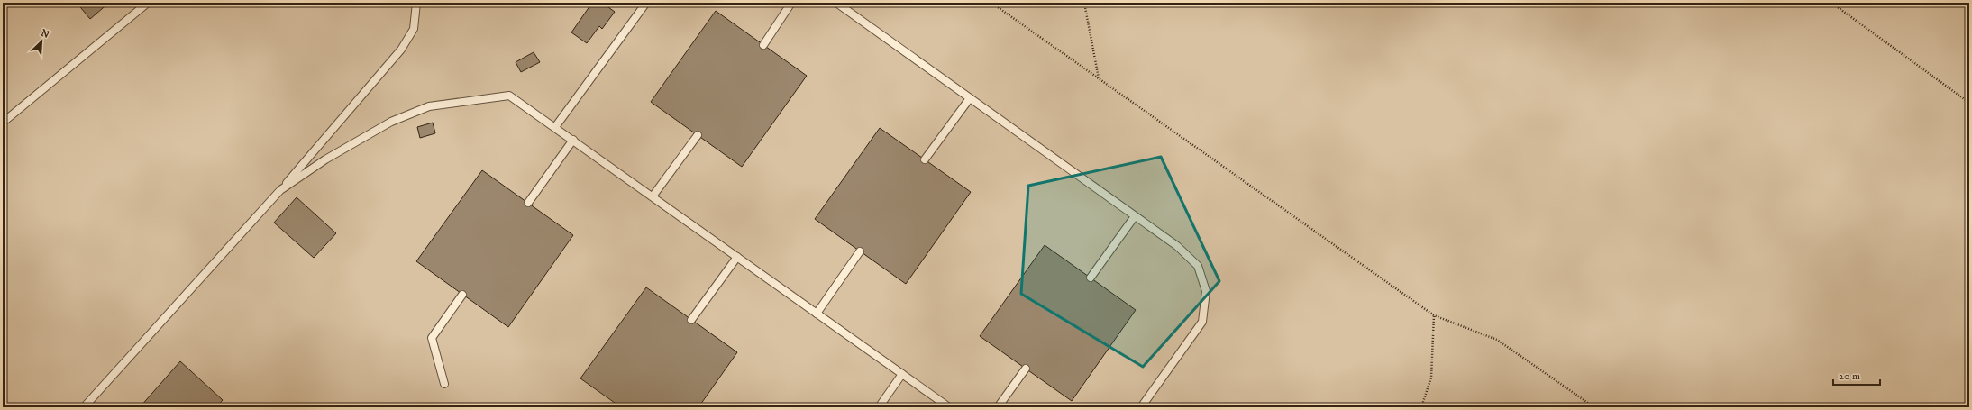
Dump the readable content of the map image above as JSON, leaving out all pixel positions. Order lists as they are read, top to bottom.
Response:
{
  "scale_bar": "20 m",
  "north": "top right"
}
